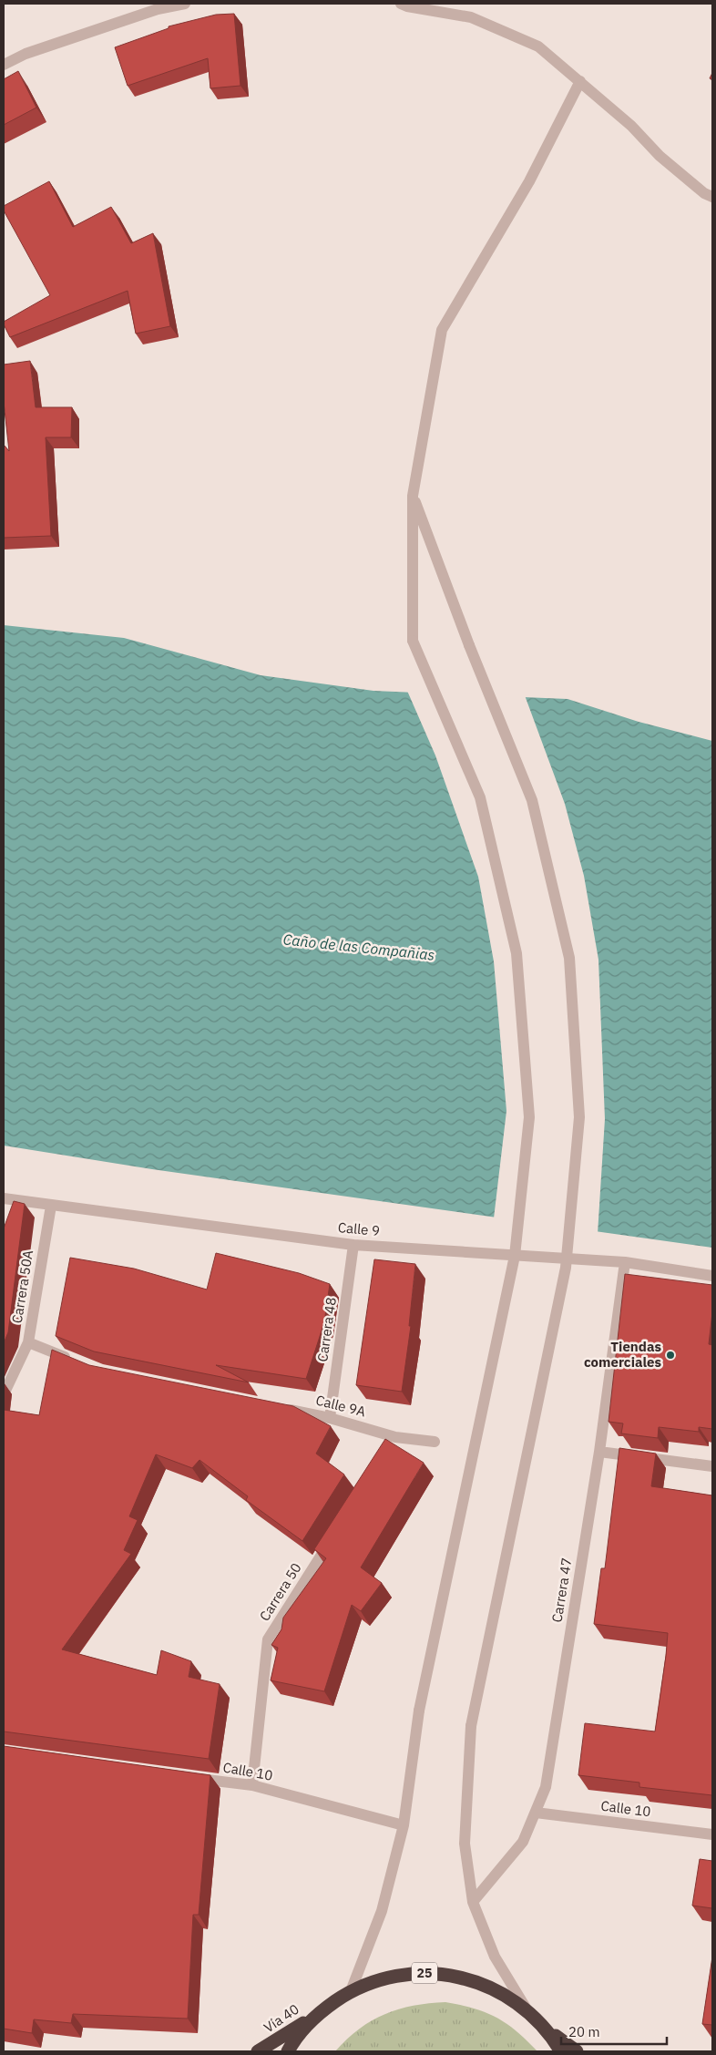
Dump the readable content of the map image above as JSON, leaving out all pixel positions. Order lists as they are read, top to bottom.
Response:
{
  "streets": {
    "highway": ["25", "Vía 40"],
    "street": [
      "Calle 9",
      "Carrera 50A",
      "Carrera 48",
      "Calle 9A",
      "Carrera 47",
      "Carrera 50",
      "Calle 10"
    ]
  },
  "crossings": [
    ["Calle 9", "Carrera 50A"],
    ["Calle 9", "Carrera 48"],
    ["Calle 9", "Carrera 47"],
    ["Carrera 48", "Calle 9A"],
    ["Carrera 47", "Calle 10"],
    ["Carrera 50", "Calle 10"],
    ["25", "Vía 40"]
  ],
  "water": ["Caño de las Compañias"],
  "places": ["Tiendas comerciales"],
  "scale_bar": "20 m"
}
